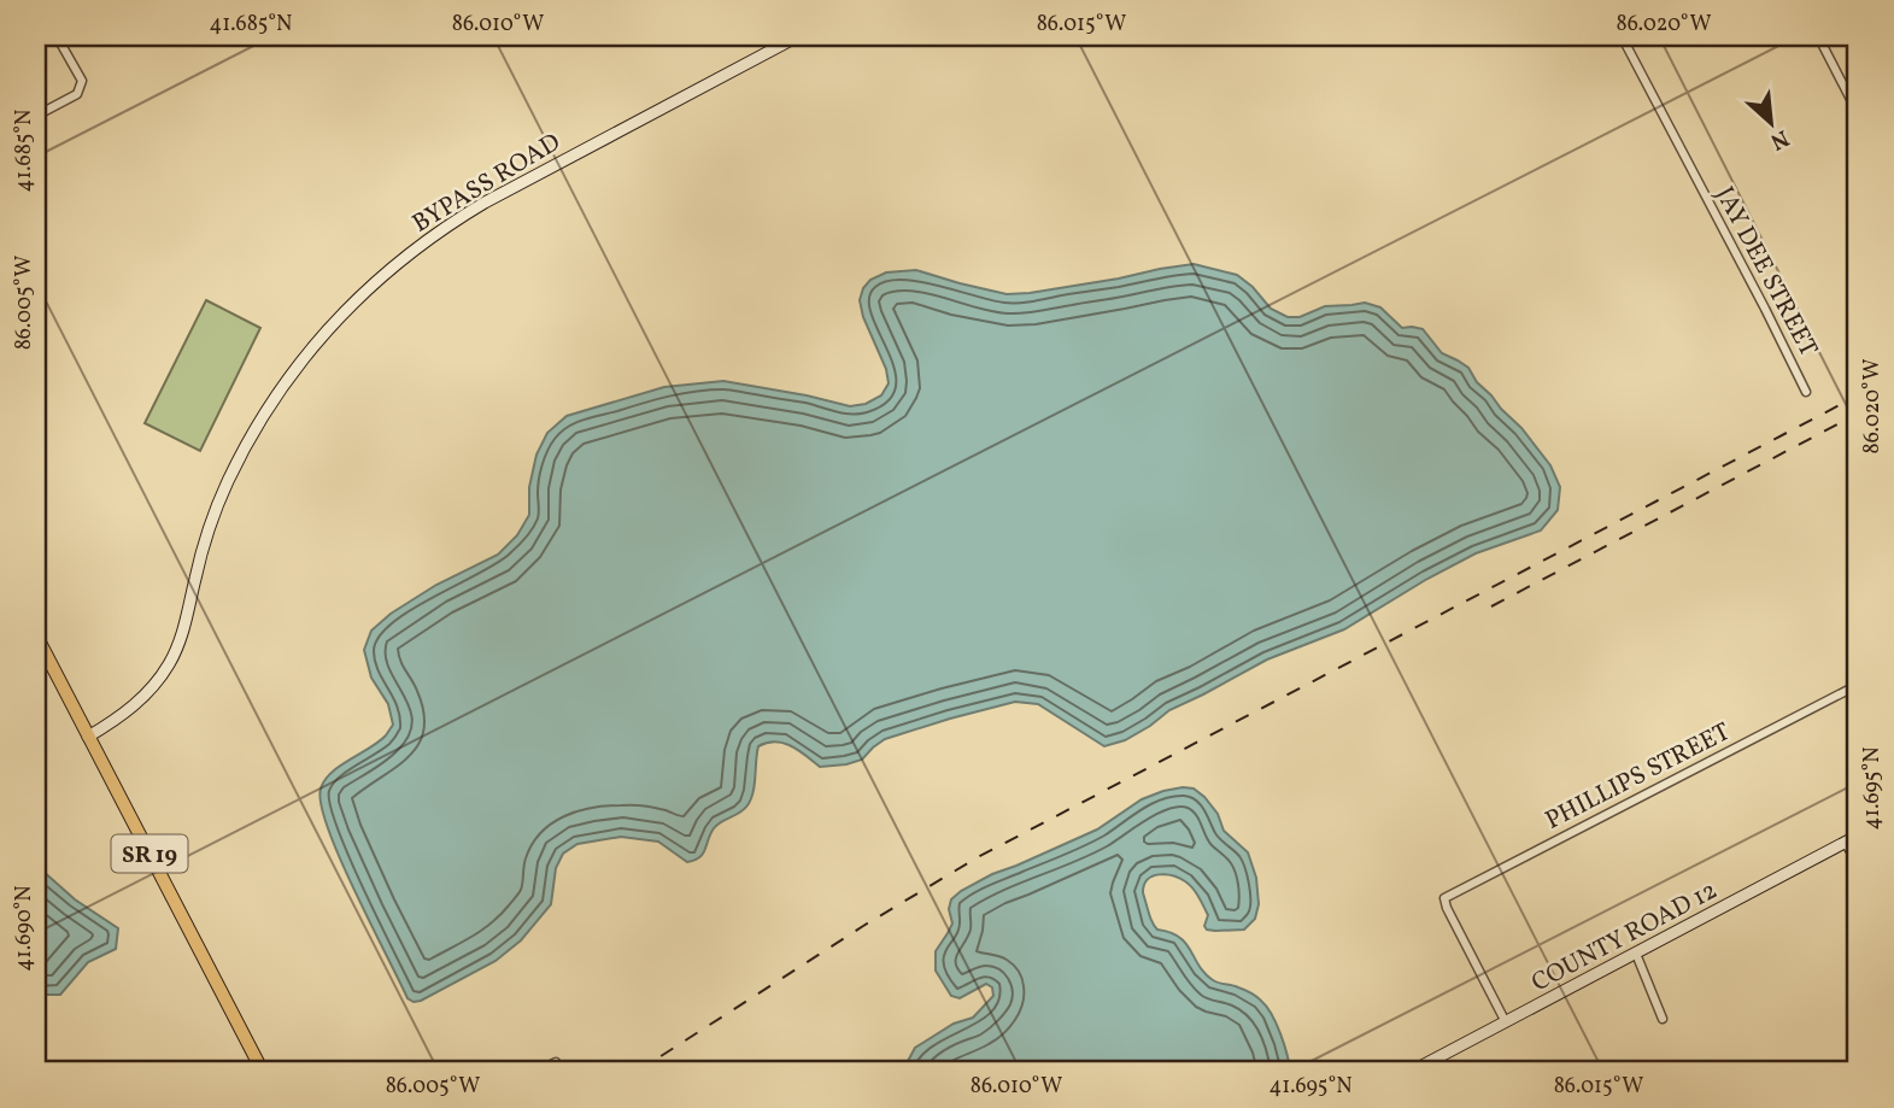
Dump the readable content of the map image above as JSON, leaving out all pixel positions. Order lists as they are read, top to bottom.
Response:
{
  "streets": {
    "main road": ["BYPASS ROAD", "SR 19", "COUNTY ROAD 12"],
    "street": ["JAY DEE STREET", "PHILLIPS STREET"]
  },
  "crossings": [
    ["BYPASS ROAD", "SR 19"],
    ["PHILLIPS STREET", "COUNTY ROAD 12"]
  ],
  "north": "bottom right",
  "coordinates": [
    "41.685°N",
    "86.010°W",
    "86.015°W",
    "86.020°W",
    "86.005°W",
    "41.695°N",
    "41.690°N"
  ]
}
